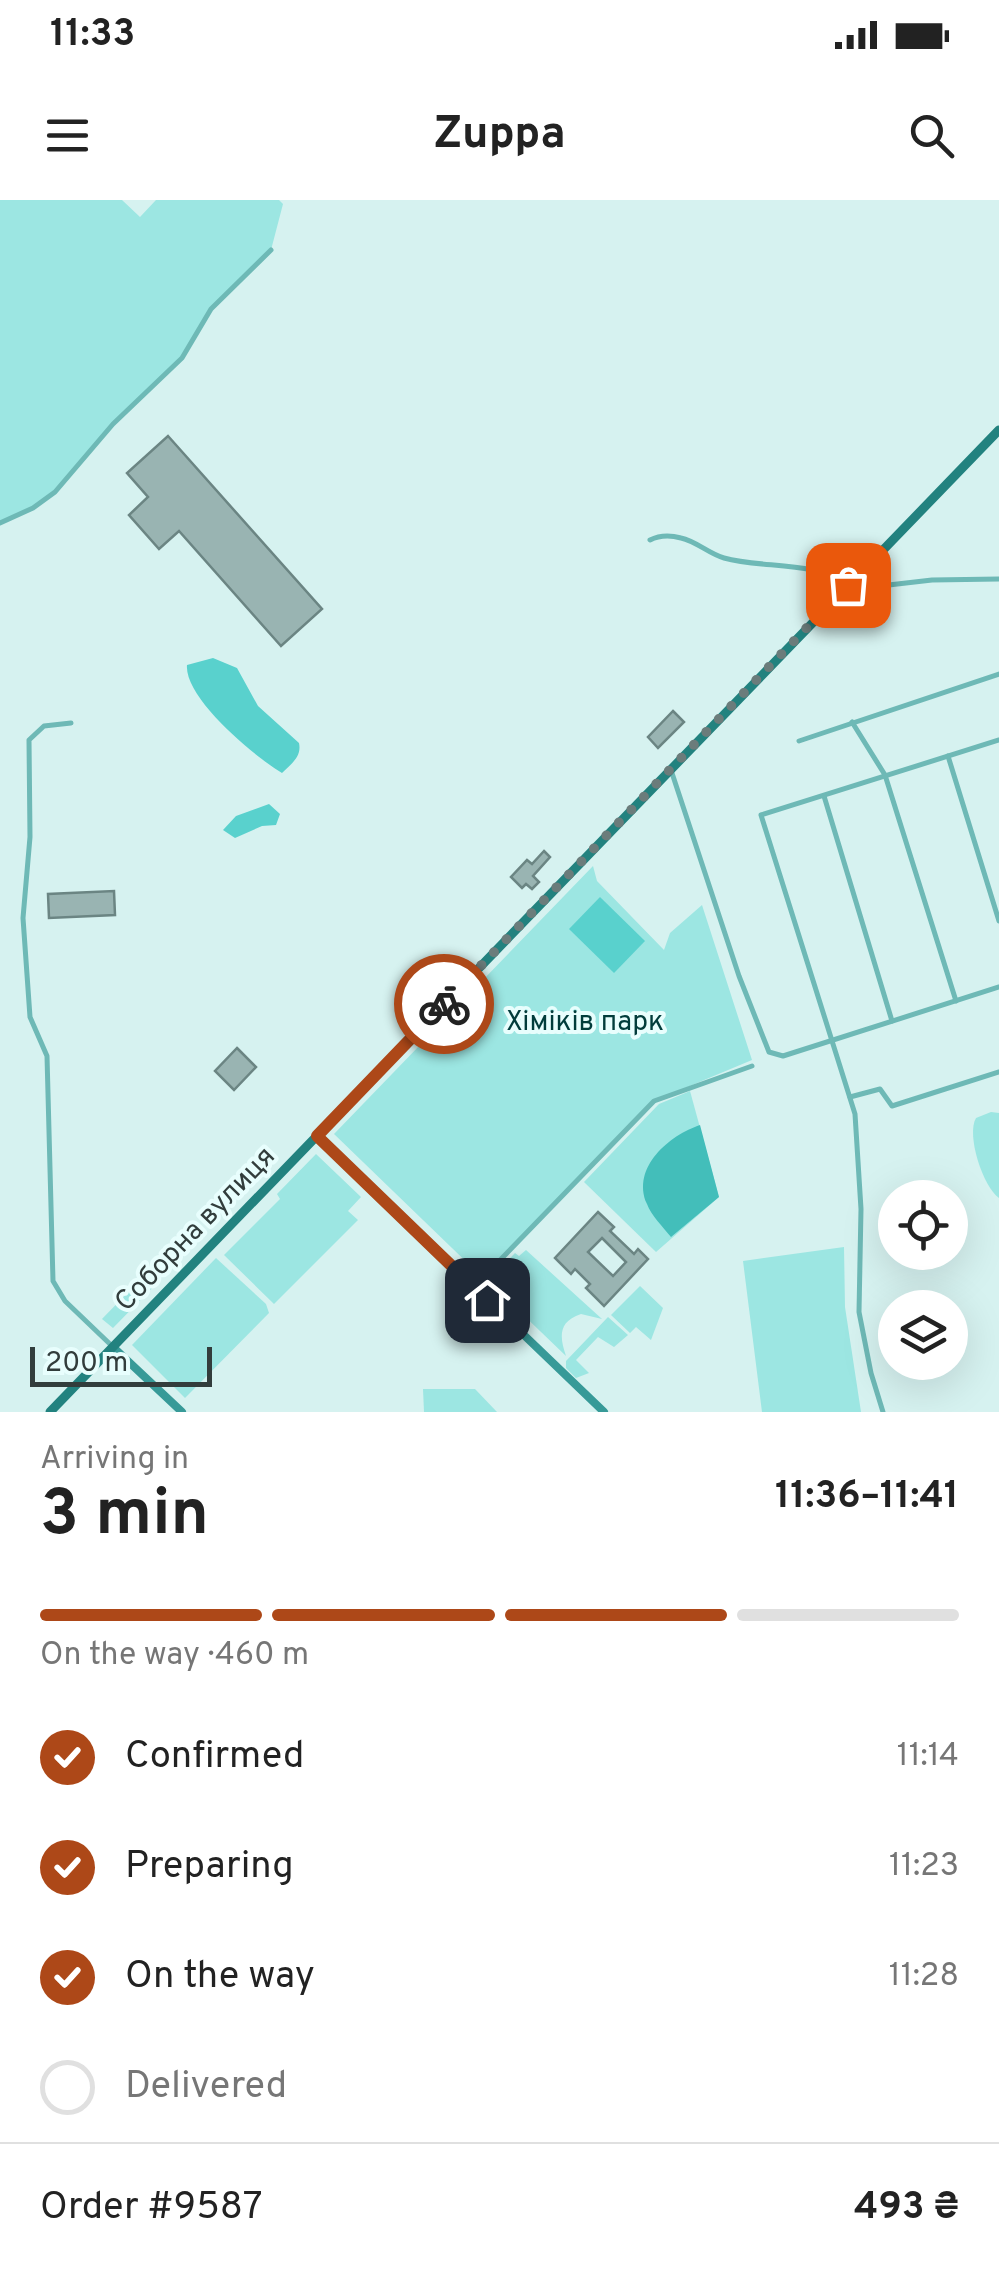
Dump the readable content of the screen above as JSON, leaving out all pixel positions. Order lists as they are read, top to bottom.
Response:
{
  "streets": {
    "main road": ["Соборна вулиця"]
  },
  "parks": ["Хіміків парк"],
  "scale_bar": "200 m",
  "page": {
    "status": "11:33",
    "header": "Zuppa",
    "scale": "200 m",
    "heading": ["3 min", "Arriving in", "11:36–11:41"],
    "panel": ["Order #9587", "493 ₴"],
    "bar": "On the way · 460 m",
    "list": [
      ["Confirmed", "11:14"],
      ["Preparing", "11:23"],
      ["On the way", "11:28"],
      "Delivered"
    ]
  }
}
